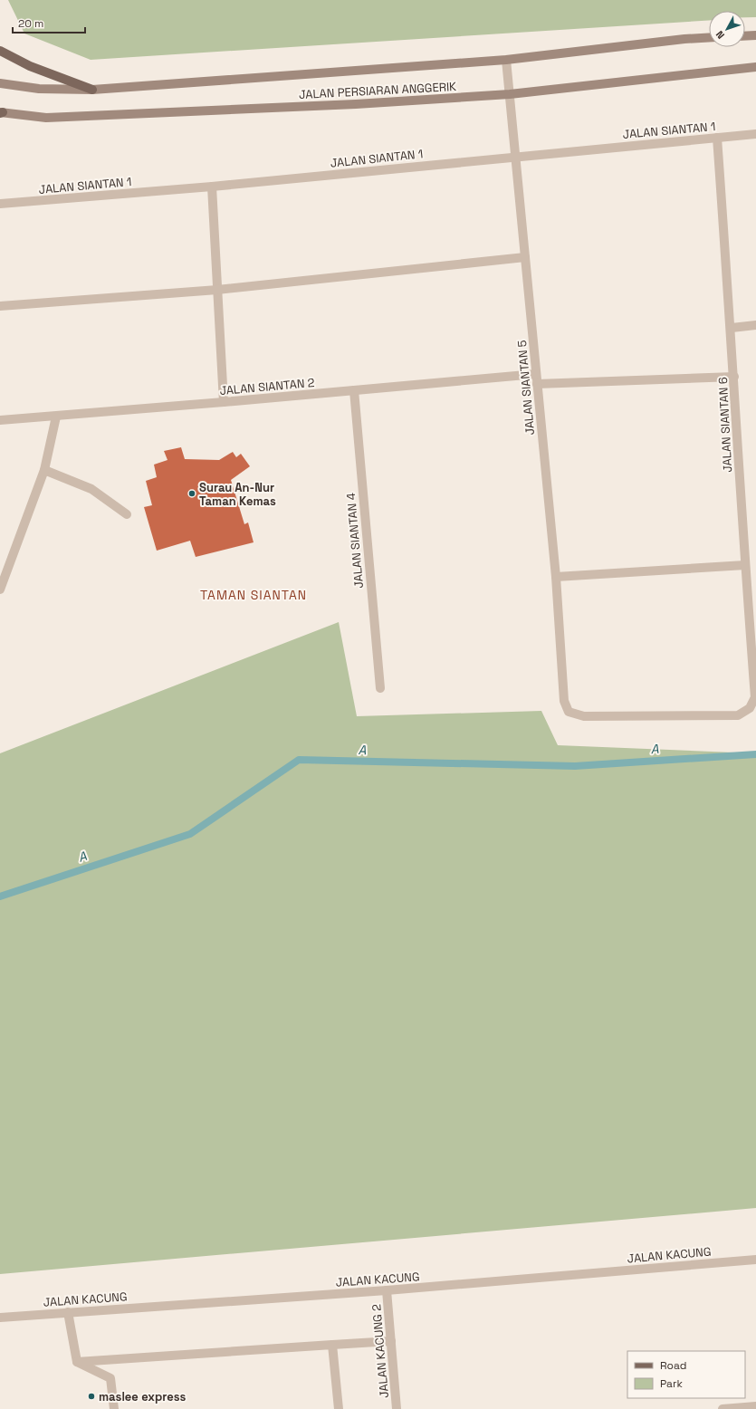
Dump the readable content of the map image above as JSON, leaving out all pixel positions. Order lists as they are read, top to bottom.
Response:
{
  "streets": {
    "street": [
      "JALAN PERSIARAN ANGGERIK",
      "JALAN SIANTAN 1",
      "JALAN SIANTAN 2",
      "JALAN SIANTAN 5",
      "JALAN SIANTAN 6",
      "JALAN SIANTAN 4",
      "JALAN KACUNG",
      "JALAN KACUNG 2"
    ]
  },
  "crossings": [
    ["JALAN PERSIARAN ANGGERIK", "JALAN SIANTAN 5"],
    ["JALAN SIANTAN 1", "JALAN SIANTAN 5"],
    ["JALAN SIANTAN 1", "JALAN SIANTAN 6"],
    ["JALAN SIANTAN 2", "JALAN SIANTAN 5"],
    ["JALAN SIANTAN 2", "JALAN SIANTAN 4"],
    ["JALAN SIANTAN 5", "JALAN SIANTAN 6"],
    ["JALAN KACUNG", "JALAN KACUNG 2"]
  ],
  "districts": ["TAMAN SIANTAN"],
  "water": ["A"],
  "places": ["Surau An-Nur Taman Kemas", "maslee express"],
  "legend": ["Road", "Park"],
  "scale_bar": "20 m",
  "north": "bottom left"
}
